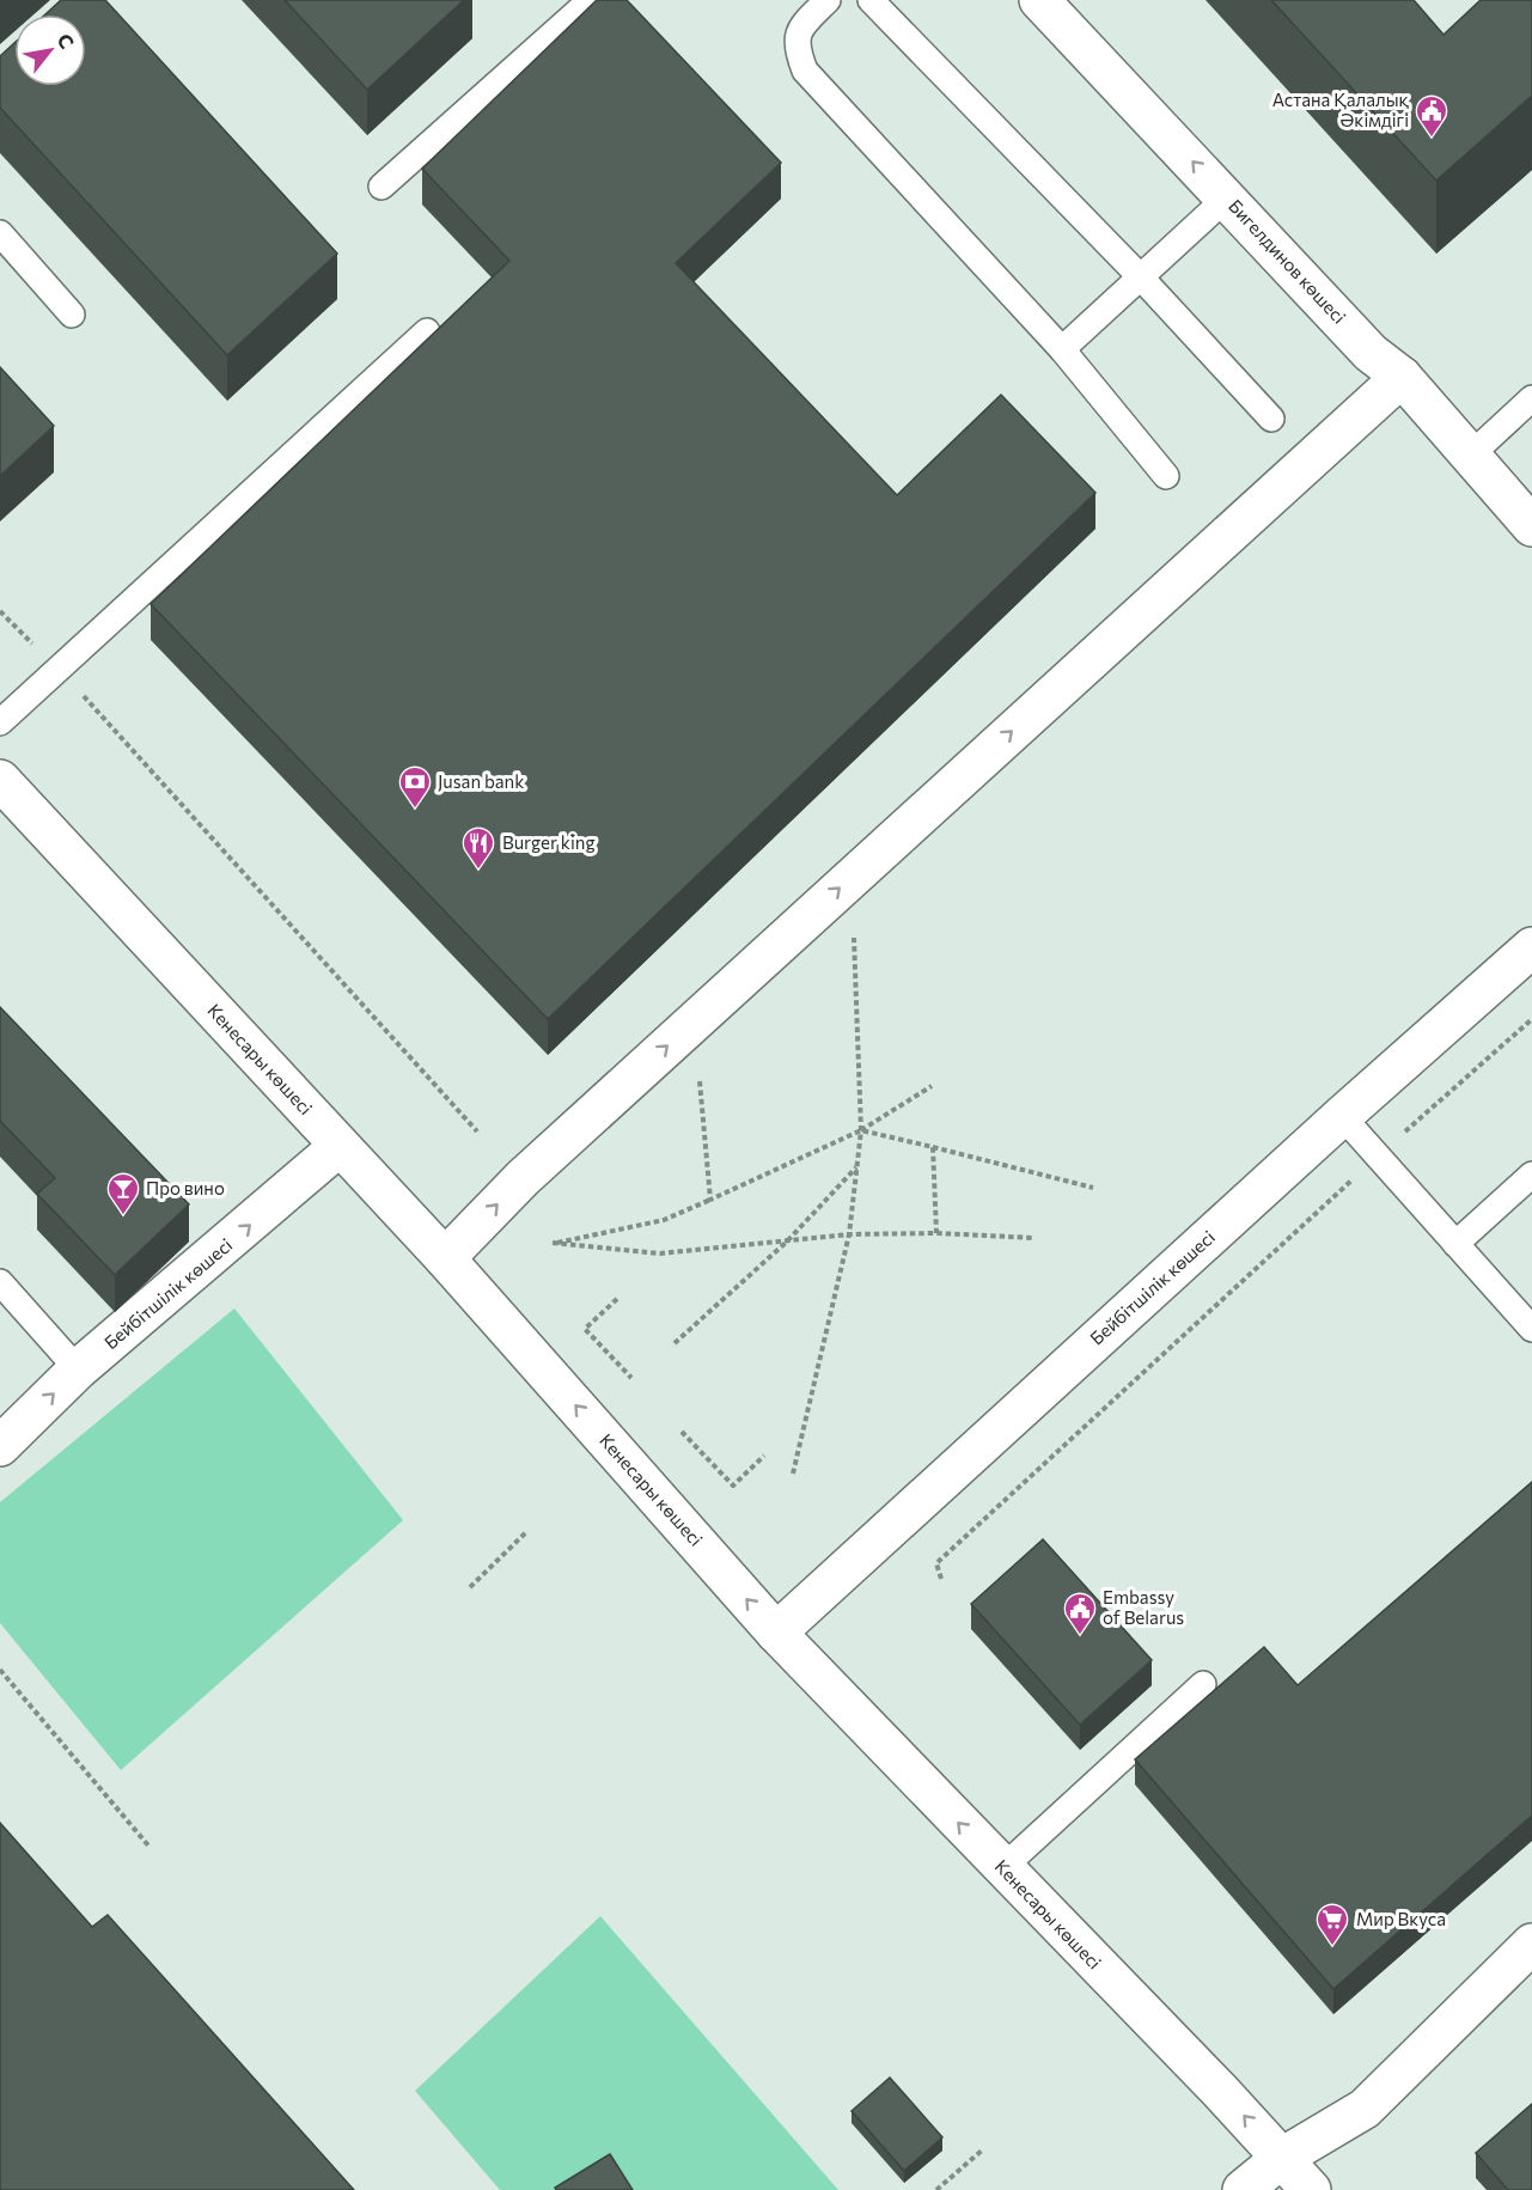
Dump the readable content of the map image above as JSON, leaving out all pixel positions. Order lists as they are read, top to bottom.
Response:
{
  "streets": {
    "main road": ["Бигелдинов көшесі", "Кенесары көшесі", "Бейбітшілік көшесі"]
  },
  "crossings": [
    ["Кенесары көшесі", "Бейбітшілік көшесі"]
  ],
  "one_way": ["Бигелдинов көшесі", "Кенесары көшесі"],
  "places": {
    "public building": ["Астана Қалалық Әкімдігі", "Embassy of Belarus"],
    "bank": ["Jusan bank"],
    "restaurant": ["Burger king"],
    "bar": ["Про вино"],
    "supermarket": ["Мир Вкуса"]
  },
  "north": "top right"
}
